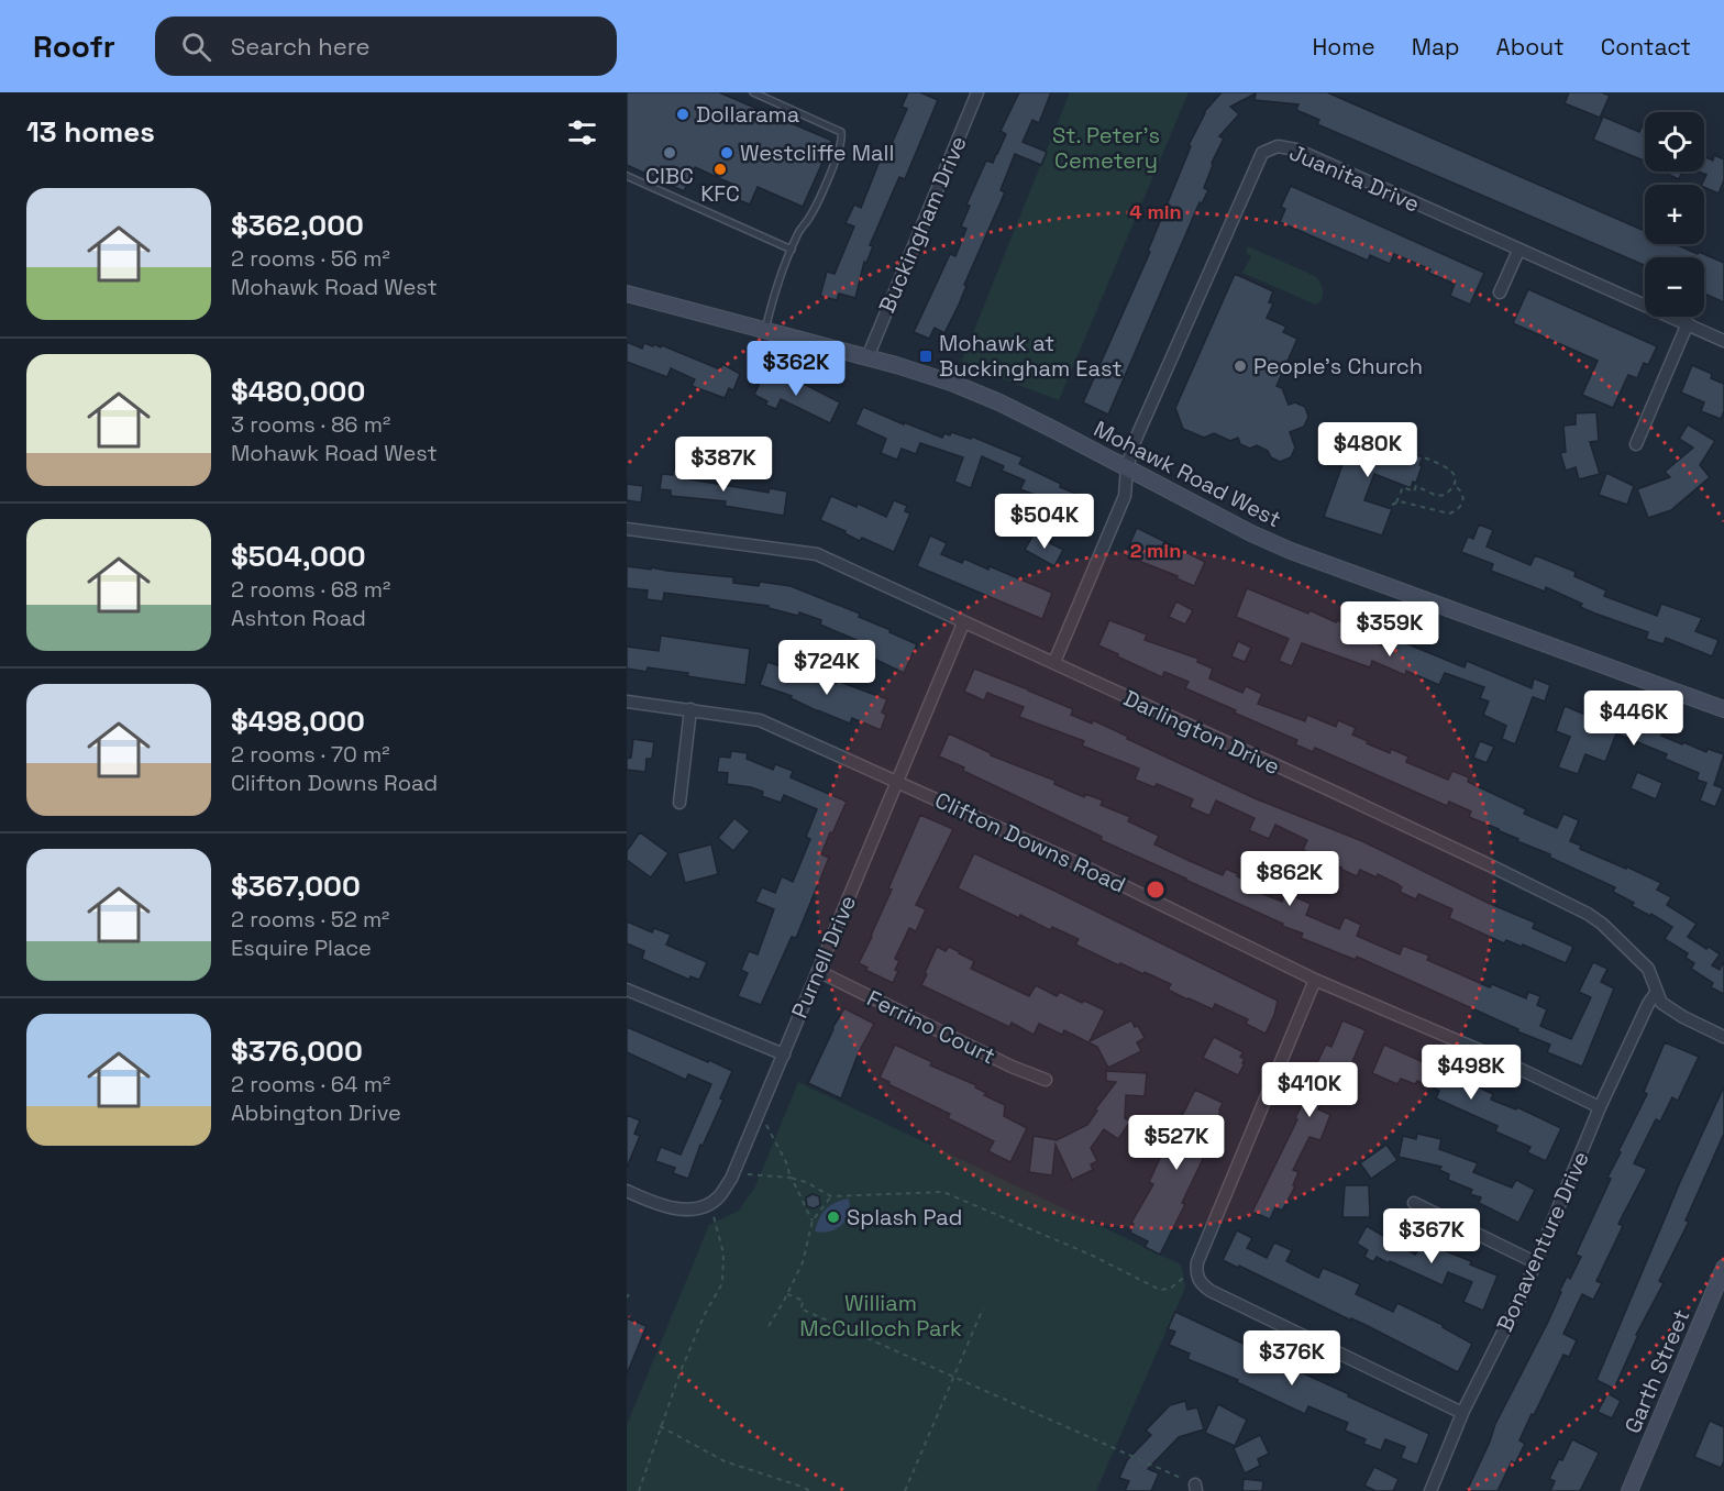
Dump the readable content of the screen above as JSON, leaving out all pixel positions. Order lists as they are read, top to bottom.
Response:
{
  "streets": {
    "main road": ["Mohawk Road West", "Garth Street"],
    "street": [
      "Juanita Drive",
      "Buckingham Drive",
      "Darlington Drive",
      "Clifton Downs Road",
      "Purnell Drive",
      "Ferrino Court",
      "Bonaventure Drive"
    ]
  },
  "crossings": [
    ["Juanita Drive", "Mohawk Road West"],
    ["Juanita Drive", "Darlington Drive"],
    ["Buckingham Drive", "Mohawk Road West"],
    ["Darlington Drive", "Purnell Drive"],
    ["Darlington Drive", "Bonaventure Drive"],
    ["Clifton Downs Road", "Purnell Drive"],
    ["Clifton Downs Road", "Bonaventure Drive"],
    ["Purnell Drive", "Ferrino Court"]
  ],
  "parks": ["St. Peter's Cemetery", "William McCulloch Park"],
  "places": {
    "other": [
      "Dollarama",
      "CIBC",
      "Westcliffe Mall",
      "KFC",
      "People's Church",
      "Splash Pad"
    ],
    "transit": ["Mohawk at Buckingham East"]
  },
  "page": {
    "header": "Roofr",
    "search": "Search here",
    "nav": [
      "Home",
      "Map",
      "About",
      "Contact"
    ],
    "heading": "13 homes",
    "map_buttons": ["+", "−"],
    "list": [
      {
        "name": "$362,000",
        "note": "2 rooms · 56 m² · Mohawk Road West"
      },
      {
        "name": "$480,000",
        "note": "3 rooms · 86 m² · Mohawk Road West"
      },
      {
        "name": "$504,000",
        "note": "2 rooms · 68 m² · Ashton Road"
      },
      {
        "name": "$498,000",
        "note": "2 rooms · 70 m² · Clifton Downs Road"
      },
      {
        "name": "$367,000",
        "note": "2 rooms · 52 m² · Esquire Place"
      },
      {
        "name": "$376,000",
        "note": "2 rooms · 64 m² · Abbington Drive"
      }
    ],
    "price": [
      "$362K",
      "$480K",
      "$387K",
      "$504K",
      "$359K",
      "$724K",
      "$446K",
      "$862K",
      "$498K",
      "$410K",
      "$527K",
      "$367K",
      "$376K"
    ]
  },
  "rings": ["4 min", "2 min"]
}
